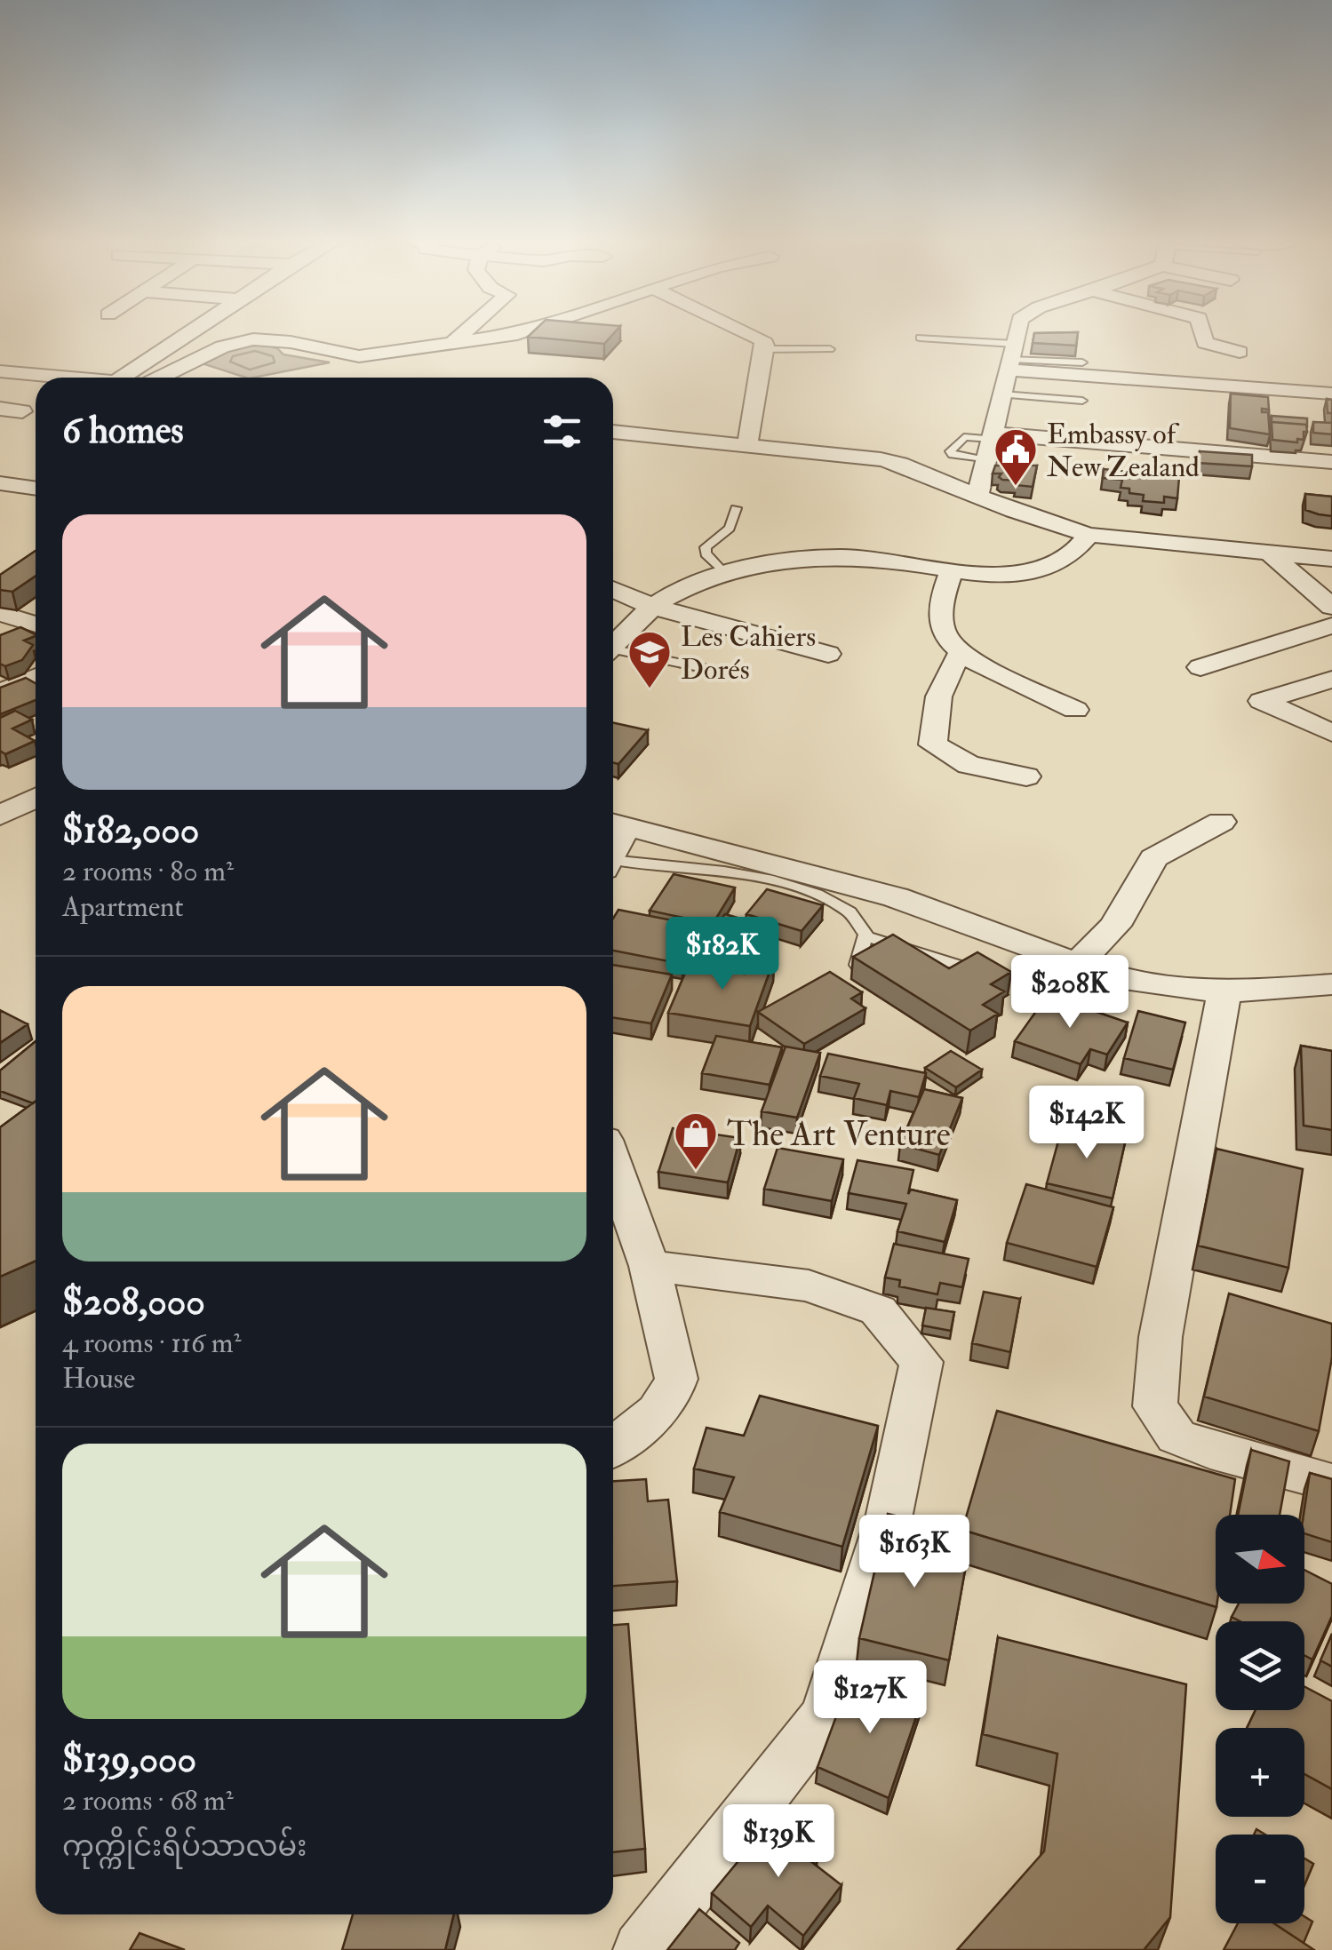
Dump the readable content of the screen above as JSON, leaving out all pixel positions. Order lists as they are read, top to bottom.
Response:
{
  "places": {
    "public building": ["Embassy of New Zealand"],
    "school or university": ["Les Cahiers Dorés"],
    "shop": ["The Art Venture"]
  },
  "north": "right",
  "page": {
    "heading": "6 homes",
    "list": [
      {
        "name": "$182,000",
        "note": "2 rooms · 80 m² · Apartment"
      },
      {
        "name": "$208,000",
        "note": "4 rooms · 116 m² · House"
      },
      {
        "name": "$139,000",
        "note": "2 rooms · 68 m² · ကုက္ကိုင်းရိပ်သာလမ်း"
      }
    ],
    "price": [
      "$182K",
      "$208K",
      "$142K",
      "$163K",
      "$127K",
      "$139K"
    ],
    "map_buttons": ["+", "−"]
  }
}
